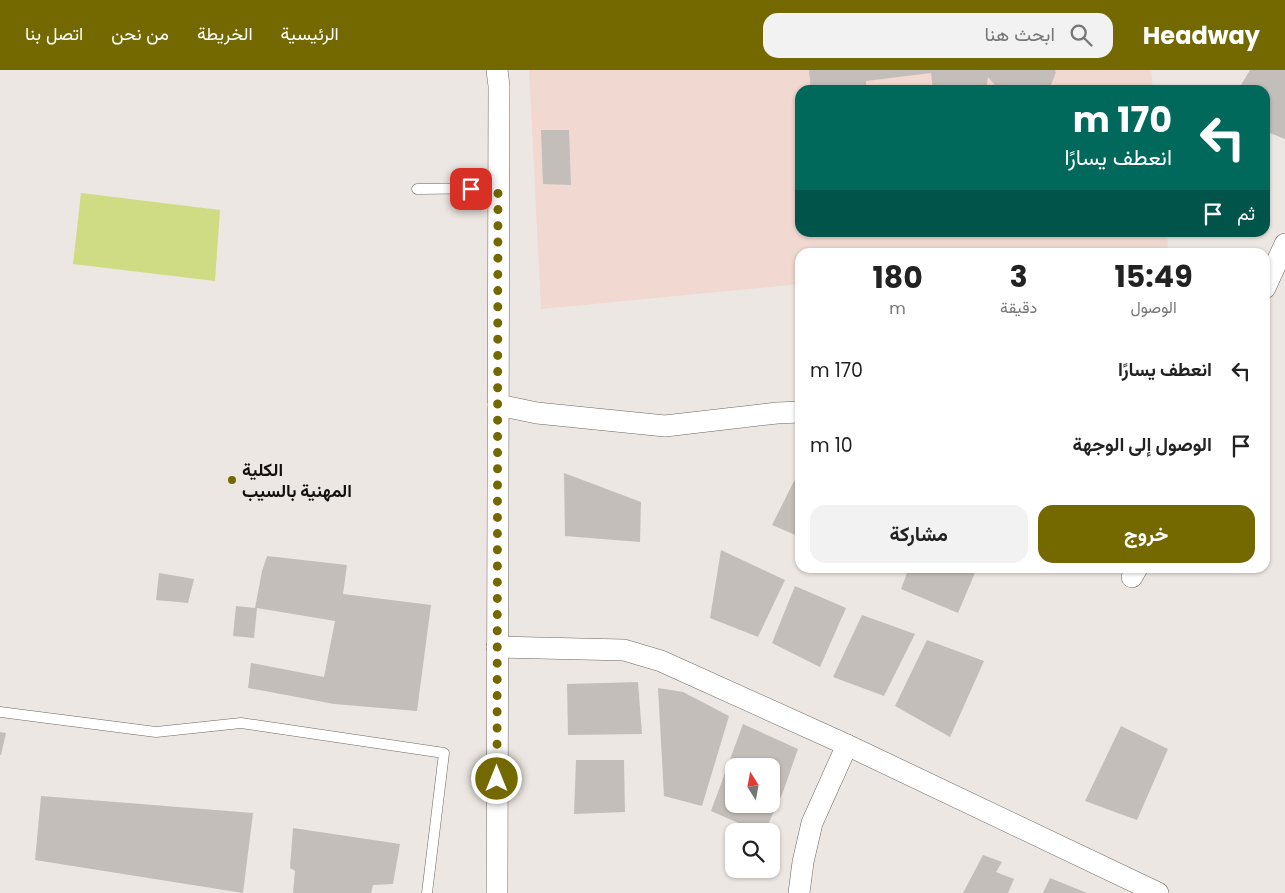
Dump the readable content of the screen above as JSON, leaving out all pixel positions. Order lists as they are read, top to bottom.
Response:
{
  "places": ["الكلية المهنية بالسيب"],
  "north": "top",
  "page": {
    "header": "Headway",
    "search": "ابحث هنا",
    "nav": [
      "الرئيسية",
      "الخريطة",
      "من نحن",
      "اتصل بنا"
    ],
    "turn": ["170 m", "انعطف يسارًا"],
    "then": "ثم",
    "eta": [
      "15:49",
      "الوصول",
      "3",
      "دقيقة",
      "180",
      "m"
    ],
    "list": [
      {
        "name": "انعطف يسارًا",
        "value": "170 m"
      },
      {
        "name": "الوصول إلى الوجهة",
        "value": "10 m"
      }
    ],
    "buttons": ["خروج", "مشاركة"]
  }
}
